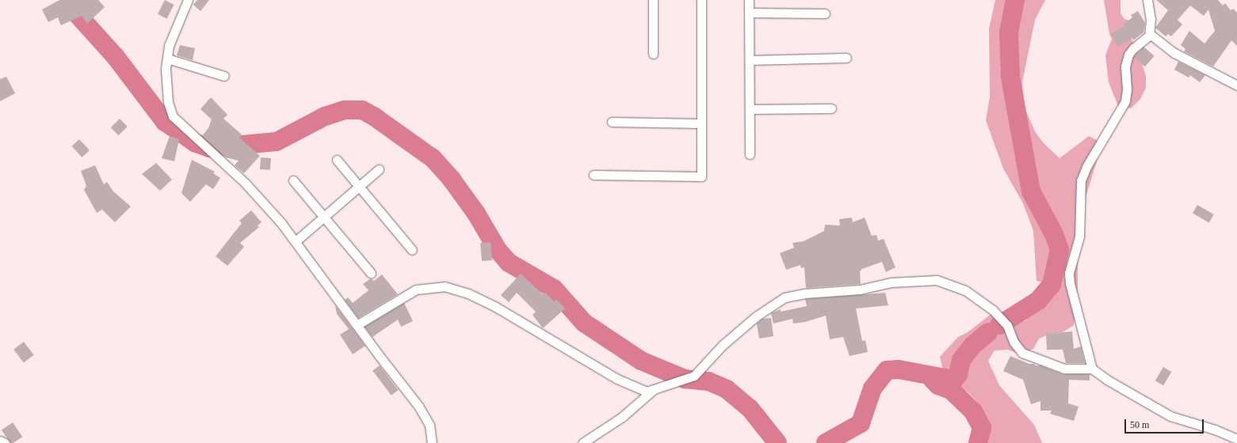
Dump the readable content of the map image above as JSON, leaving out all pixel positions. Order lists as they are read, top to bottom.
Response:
{
  "scale_bar": "50 m"
}
